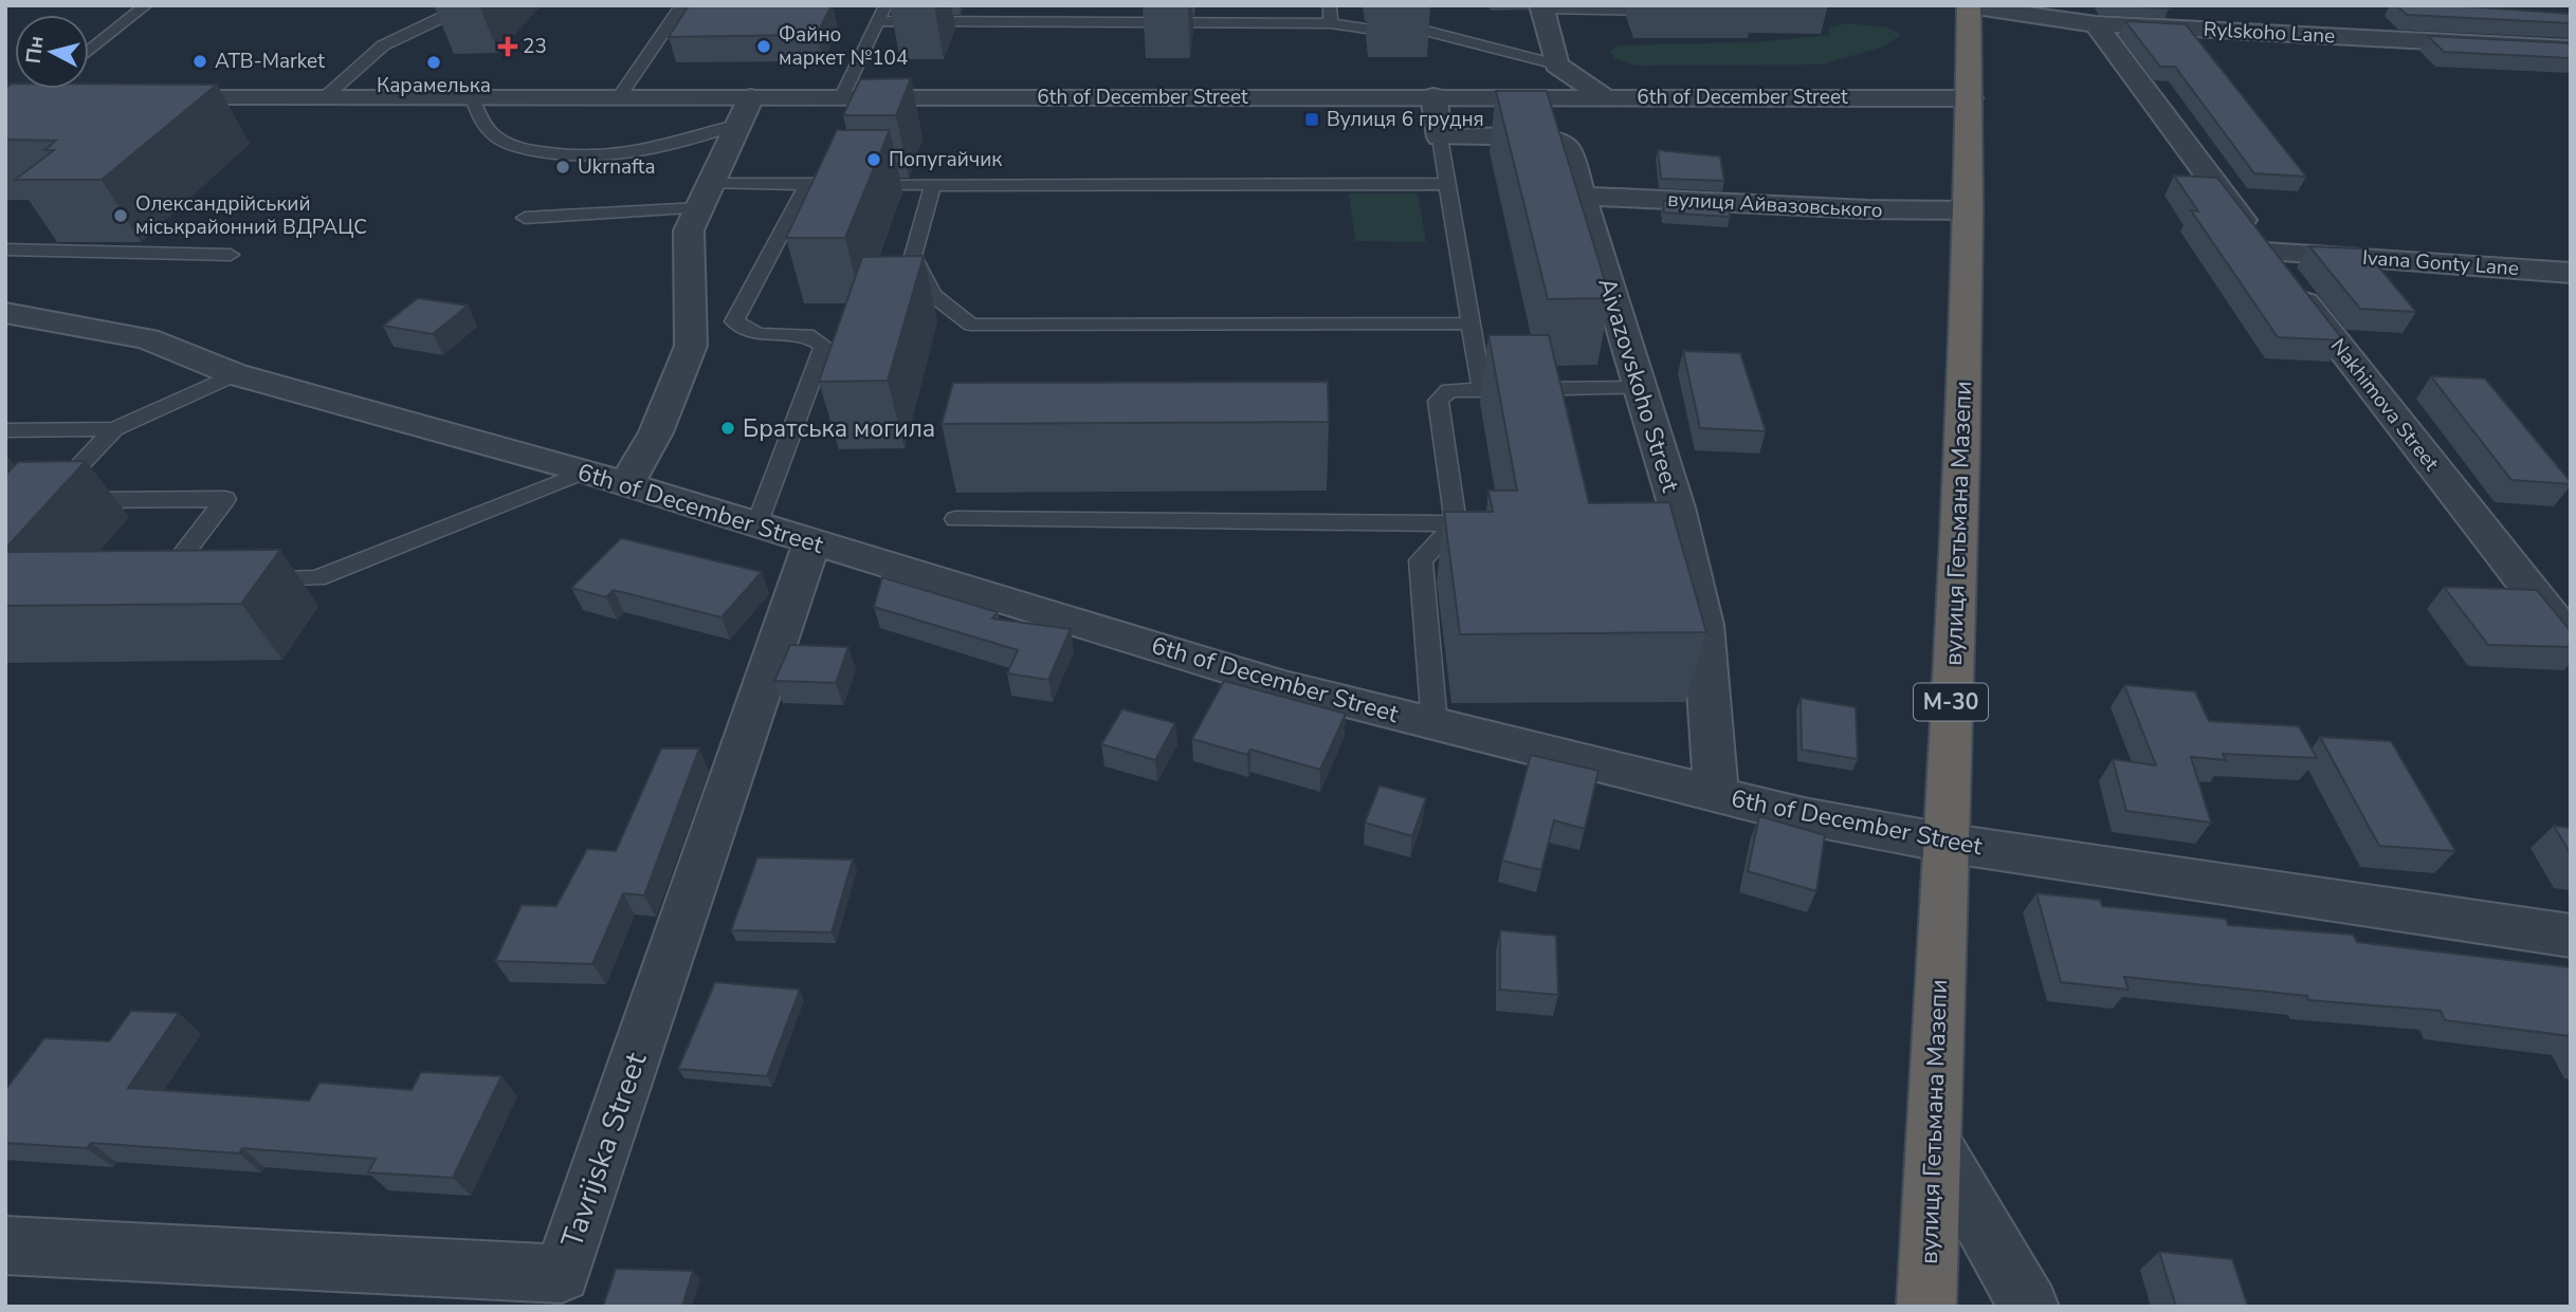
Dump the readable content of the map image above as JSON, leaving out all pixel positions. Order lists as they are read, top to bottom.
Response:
{
  "streets": {
    "highway": ["вулиця Гетьмана Мазепи", "М-30"],
    "street": [
      "Rylskoho Lane",
      "6th of December Street",
      "вулиця Айвазовського",
      "Ivana Gonty Lane",
      "Aivazovskoho Street",
      "Nakhimova Street",
      "Tavrijska Street"
    ]
  },
  "crossings": [
    ["Rylskoho Lane", "Nakhimova Street"],
    ["Rylskoho Lane", "вулиця Гетьмана Мазепи"],
    ["6th of December Street", "Aivazovskoho Street"],
    ["6th of December Street", "вулиця Гетьмана Мазепи"],
    ["6th of December Street", "Tavrijska Street"],
    ["вулиця Айвазовського", "Aivazovskoho Street"],
    ["вулиця Айвазовського", "вулиця Гетьмана Мазепи"],
    ["Ivana Gonty Lane", "Nakhimova Street"]
  ],
  "places": {
    "health": ["23"],
    "other": [
      "Файно маркет №104",
      "ATB-Market",
      "Карамелька",
      "Попугайчик",
      "Ukrnafta",
      "Олександрійський міськрайонний ВДРАЦС",
      "Братська могила"
    ],
    "transit": ["Вулиця 6 грудня"]
  },
  "north": "left"
}
